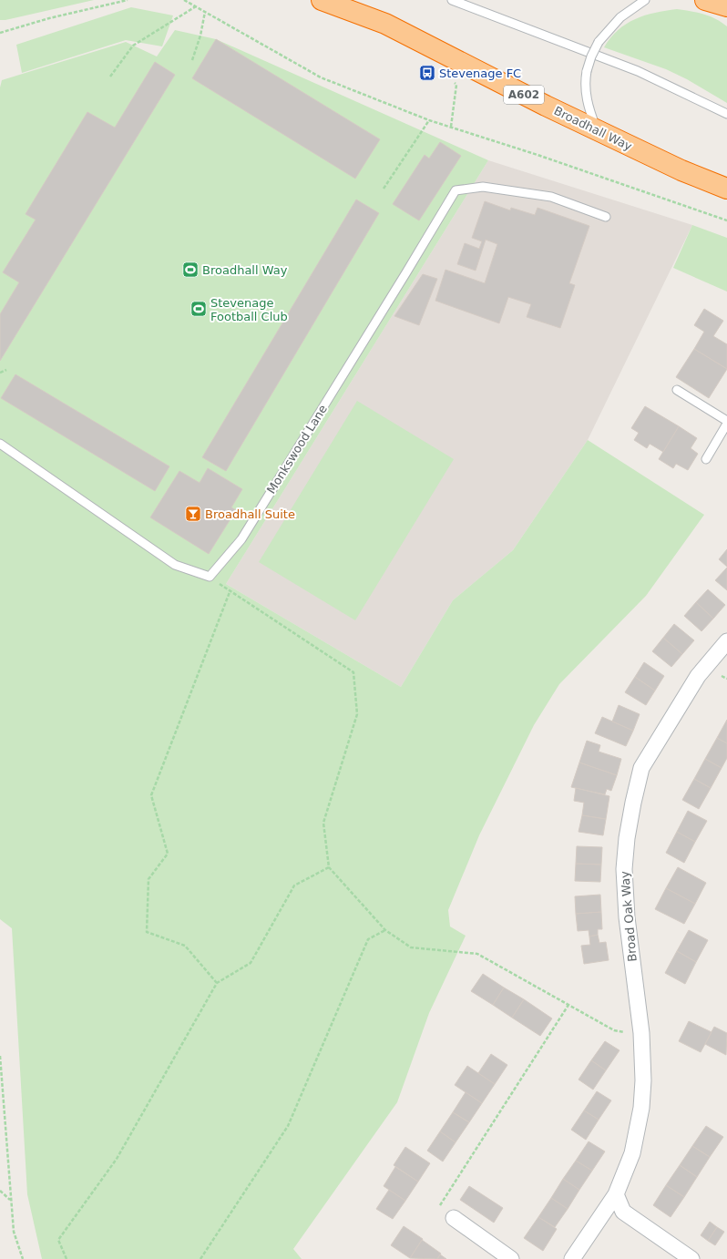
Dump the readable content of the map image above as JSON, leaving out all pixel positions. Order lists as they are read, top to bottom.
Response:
{
  "streets": {
    "highway": ["A602", "Broadhall Way"],
    "street": ["Broad Oak Way"],
    "lane": ["Monkswood Lane"]
  },
  "places": {
    "bus stop": ["Stevenage FC"],
    "sports": ["Broadhall Way", "Stevenage Football Club"],
    "bar": ["Broadhall Suite"]
  }
}
